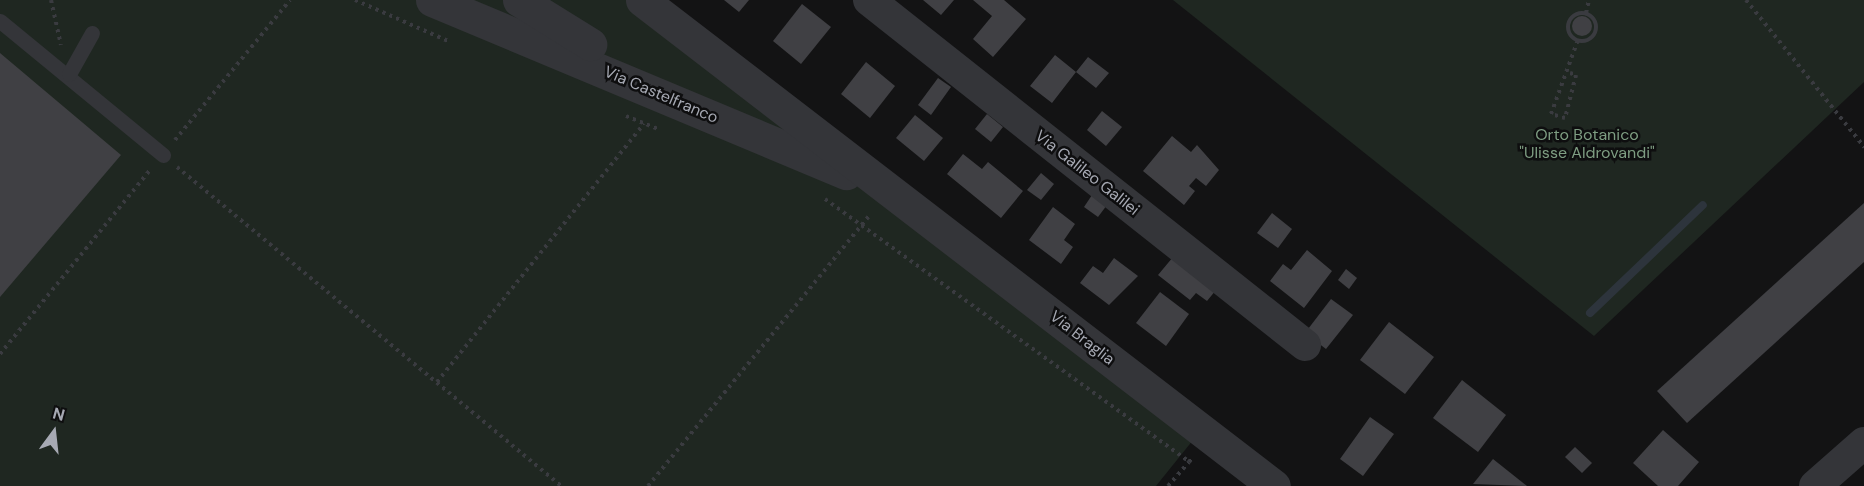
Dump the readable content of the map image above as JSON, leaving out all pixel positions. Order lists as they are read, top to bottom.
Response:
{
  "streets": {
    "street": ["Via Castelfranco", "Via Galileo Galilei", "Via Braglia"]
  },
  "crossings": [
    ["Via Castelfranco", "Via Braglia"]
  ],
  "parks": ["Orto Botanico \"Ulisse Aldrovandi\""],
  "north": "top"
}
